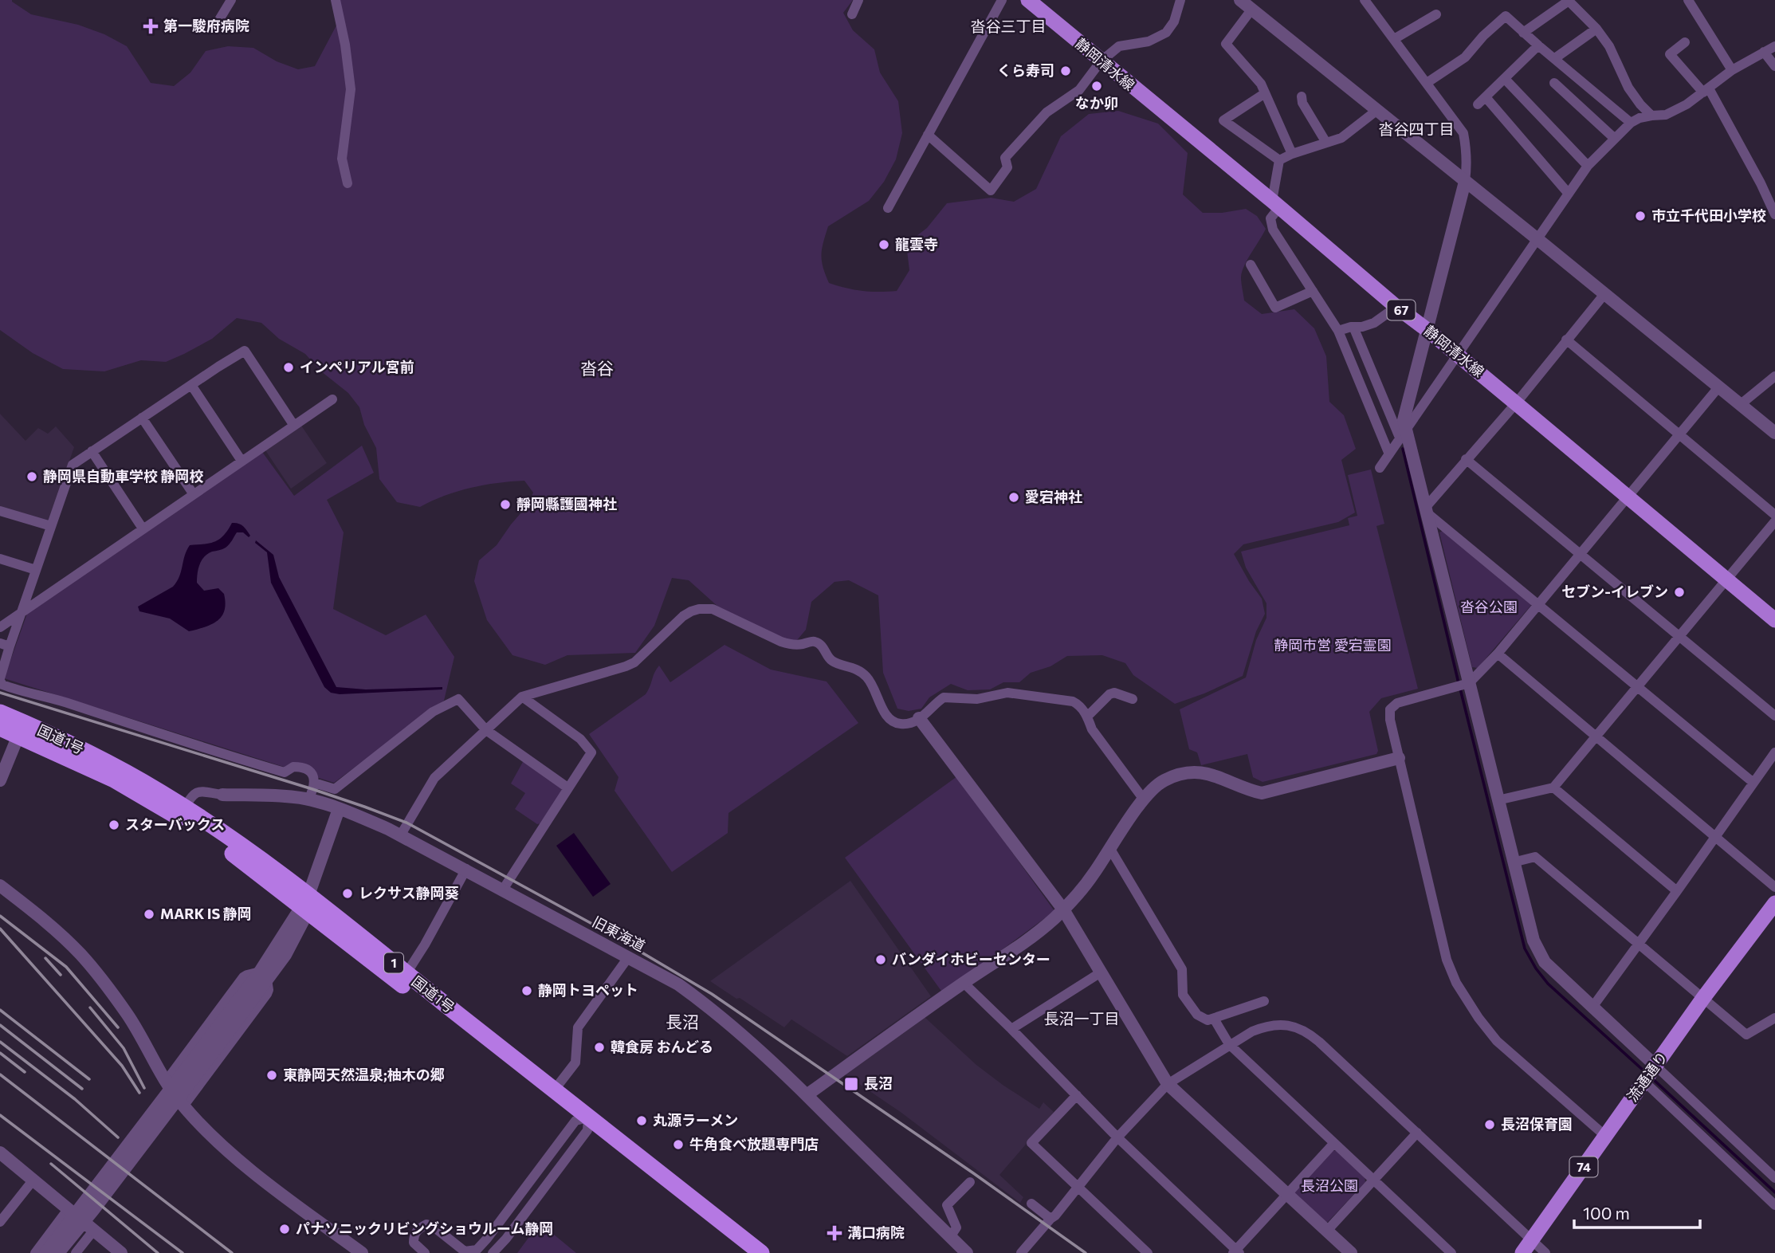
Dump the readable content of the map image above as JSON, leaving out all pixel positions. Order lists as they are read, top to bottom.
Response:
{
  "streets": {
    "highway": ["国道1号", "1"],
    "main road": [
      "静岡清水線",
      "67",
      "流通通り",
      "74"
    ],
    "street": ["旧東海道"]
  },
  "crossings": [
    ["国道1号", "旧東海道"]
  ],
  "districts": [
    "沓谷三丁目",
    "沓谷四丁目",
    "沓谷",
    "長沼一丁目",
    "長沼"
  ],
  "parks": ["沓谷公園", "静岡市営 愛宕霊園", "長沼公園"],
  "places": {
    "health": ["第一駿府病院", "溝口病院"],
    "other": [
      "くら寿司",
      "なか卯",
      "市立千代田小学校",
      "龍雲寺",
      "インペリアル宮前",
      "静岡県自動車学校 静岡校",
      "愛宕神社",
      "靜岡縣護國神社",
      "セブン-イレブン",
      "スターバックス",
      "レクサス静岡葵",
      "MARK IS 静岡",
      "バンダイホビーセンター",
      "静岡トヨペット",
      "韓食房 おんどる",
      "東静岡天然温泉;柚木の郷",
      "丸源ラーメン",
      "長沼保育園",
      "牛角食べ放題専門店",
      "パナソニックリビングショウルーム静岡"
    ],
    "transit": ["長沼"]
  },
  "scale_bar": "100 m"
}
